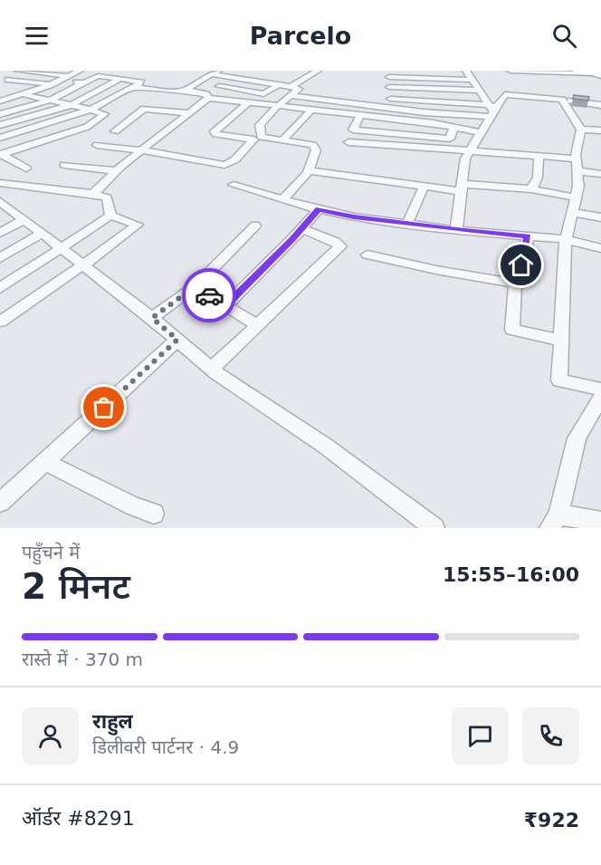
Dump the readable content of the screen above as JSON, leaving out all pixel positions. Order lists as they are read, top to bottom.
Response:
{
  "page": {
    "header": "Parcelo",
    "heading": ["2 मिनट", "पहुँचने में", "15:55–16:00"],
    "panel": [
      "राहुल",
      "डिलीवरी पार्टनर · 4.9",
      "ऑर्डर #8291",
      "₹922"
    ],
    "bar": "रास्ते में · 370 m"
  }
}
